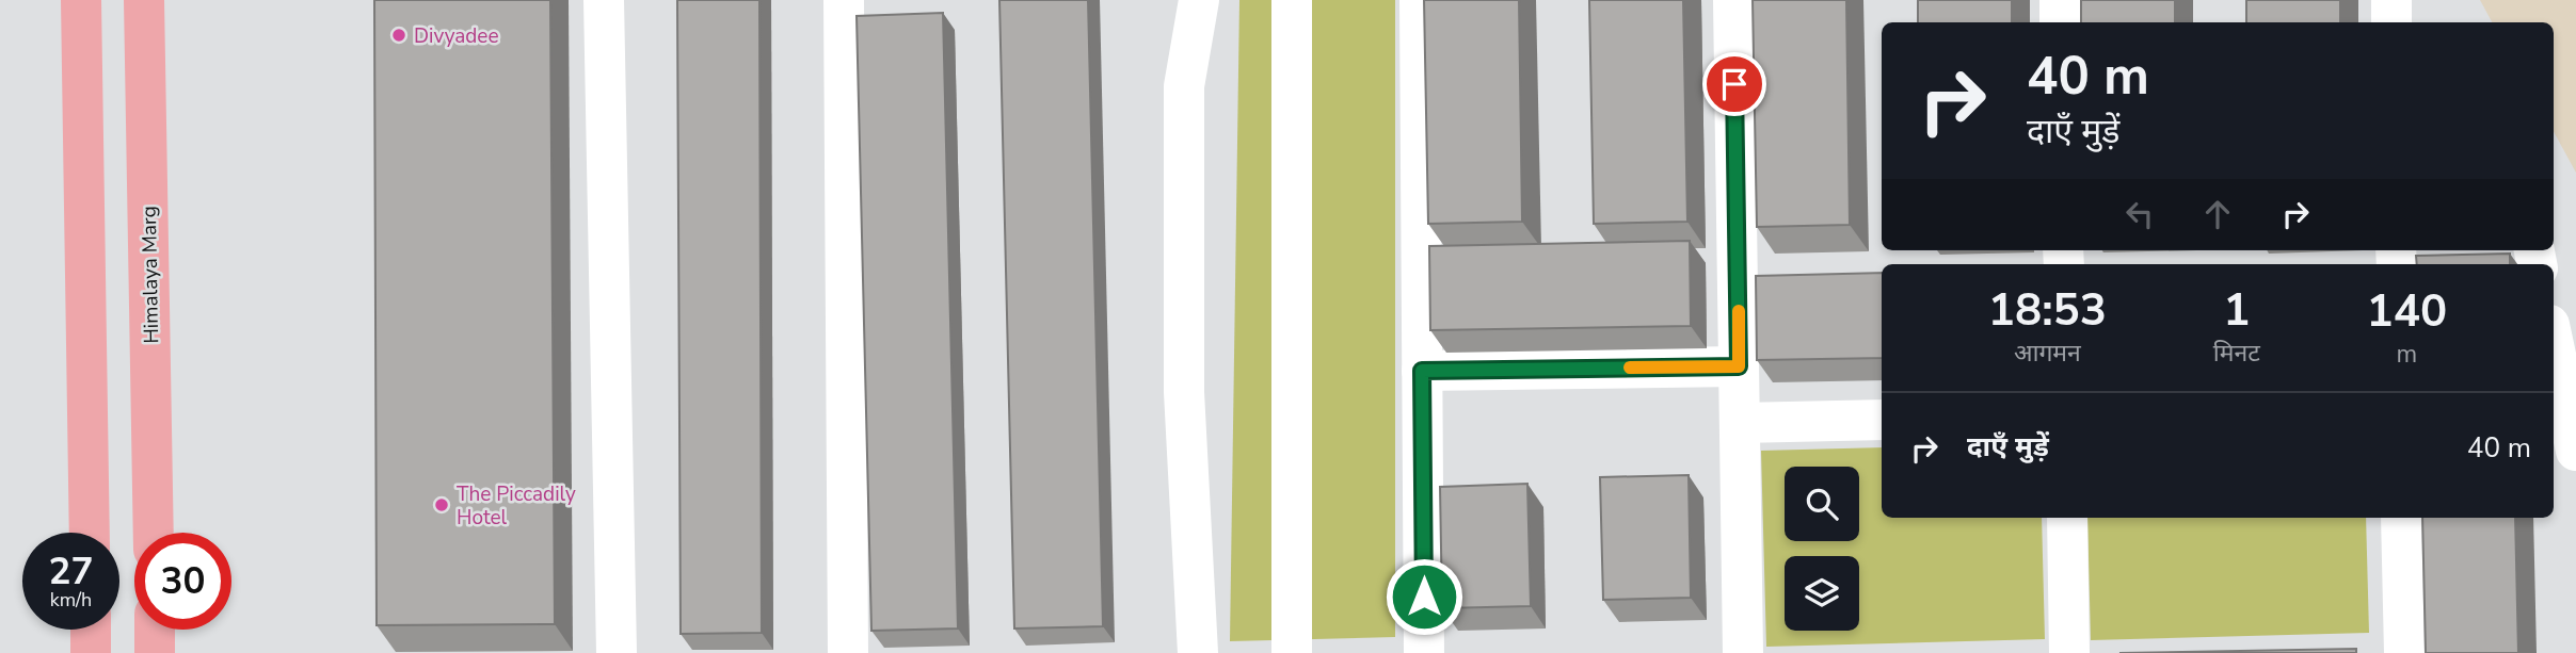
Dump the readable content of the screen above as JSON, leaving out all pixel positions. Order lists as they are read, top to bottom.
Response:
{
  "streets": {
    "main road": ["Himalaya Marg"]
  },
  "places": ["Divyadee", "The Piccadily Hotel"],
  "page": {
    "turn": ["40 m", "दाएँ मुड़ें"],
    "eta": [
      "18:53",
      "आगमन",
      "1",
      "मिनट",
      "140",
      "m"
    ],
    "list": [
      {
        "name": "दाएँ मुड़ें",
        "value": "40 m"
      }
    ],
    "speed": "27 km/h",
    "limit": "30"
  }
}
